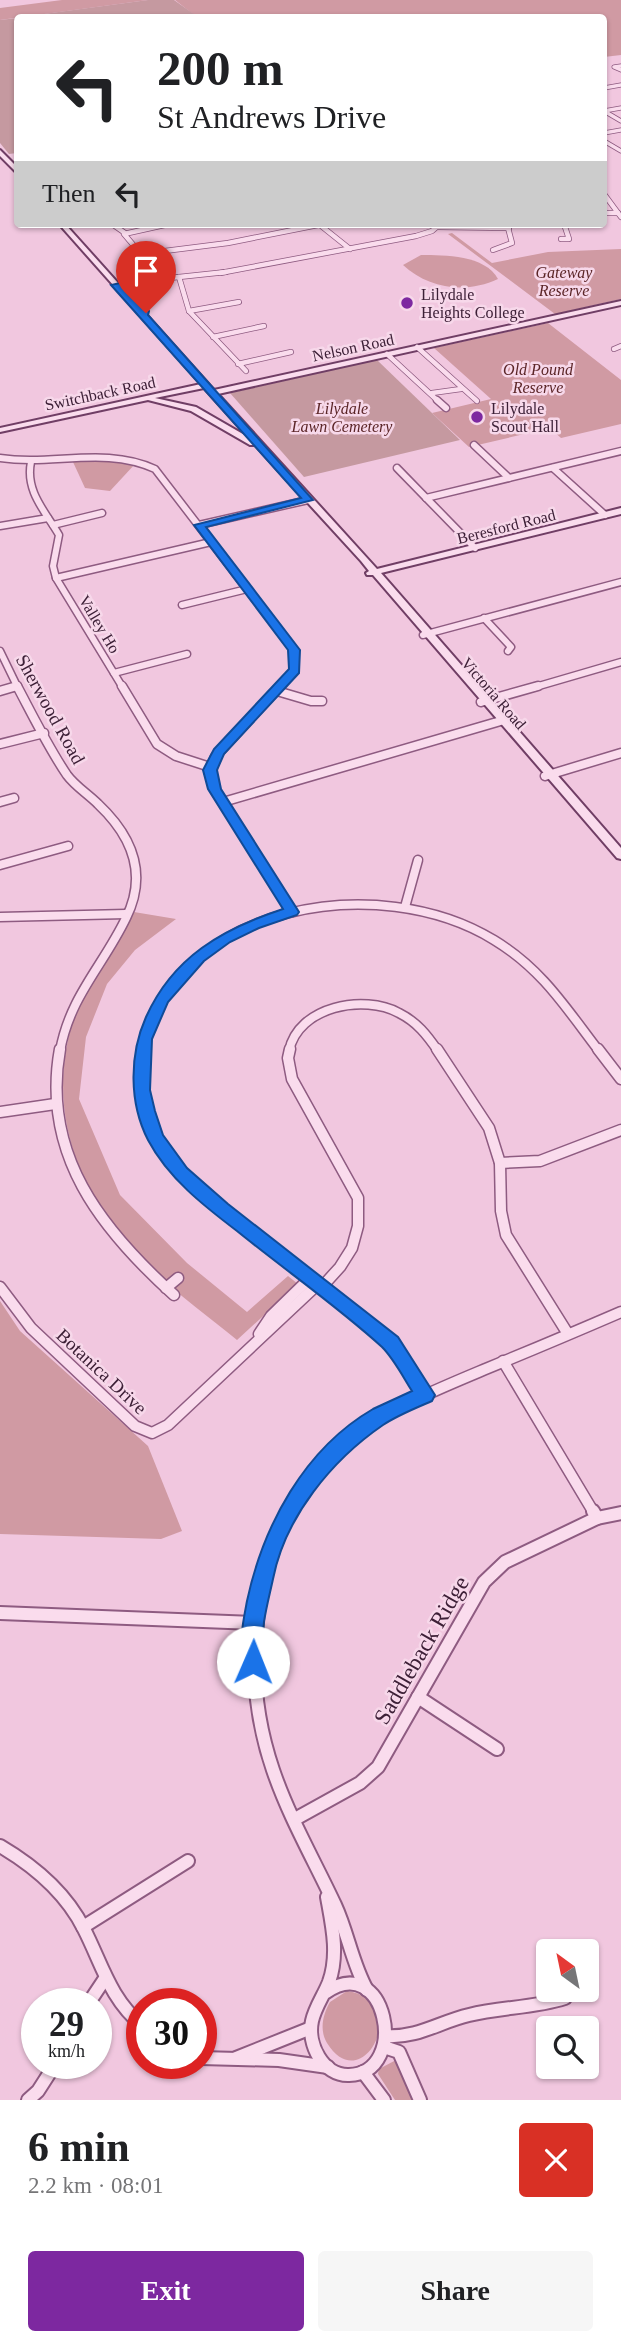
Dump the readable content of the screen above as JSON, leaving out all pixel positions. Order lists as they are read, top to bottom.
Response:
{
  "streets": {
    "main road": [
      "Nelson Road",
      "Switchback Road",
      "Beresford Road",
      "Victoria Road"
    ],
    "street": [
      "Valley Ho",
      "Sherwood Road",
      "Botanica Drive",
      "Saddleback Ridge"
    ]
  },
  "crossings": [
    ["Nelson Road", "Victoria Road"],
    ["Switchback Road", "Victoria Road"],
    ["Beresford Road", "Victoria Road"]
  ],
  "parks": ["Gateway Reserve", "Old Pound Reserve", "Lilydale Lawn Cemetery"],
  "places": ["Lilydale Heights College", "Lilydale Scout Hall"],
  "north": "top left",
  "page": {
    "turn": ["200 m", "St Andrews Drive"],
    "then": "Then",
    "speed": "29 km/h",
    "limit": "30",
    "heading": ["6 min", "2.2 km · 08:01"],
    "buttons": ["Exit", "Share"]
  }
}
